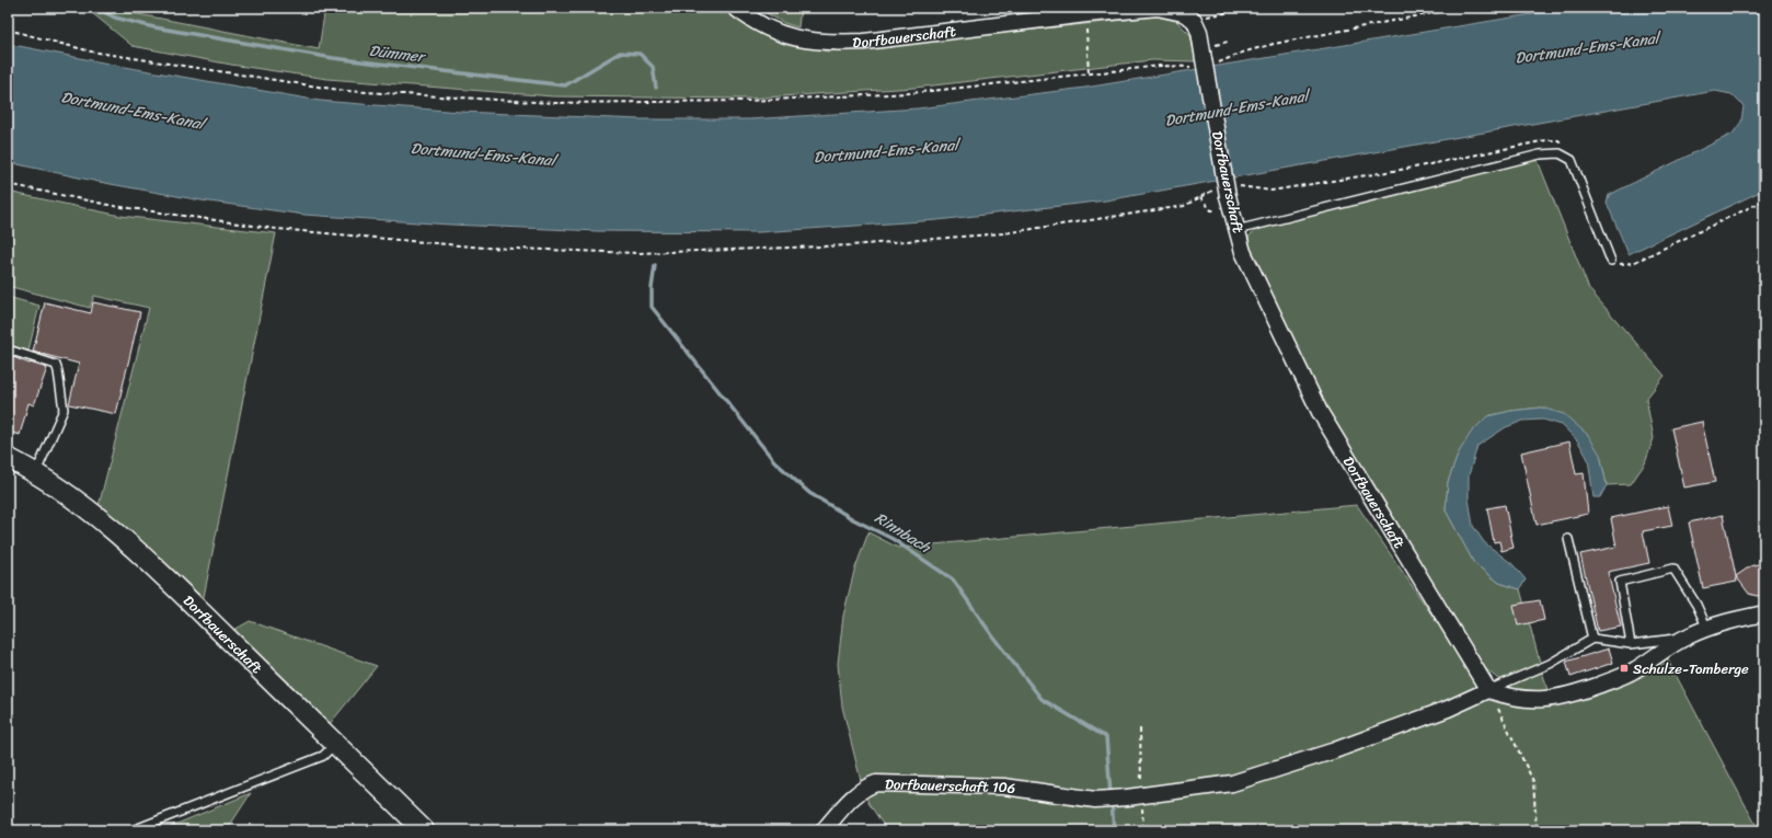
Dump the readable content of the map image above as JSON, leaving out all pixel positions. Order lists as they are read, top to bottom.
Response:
{
  "streets": {
    "street": ["Dorfbauerschaft", "Dorfbauerschaft 106"]
  },
  "crossings": [
    ["Dorfbauerschaft", "Dorfbauerschaft 106"]
  ],
  "water": ["Dortmund-Ems-Kanal", "Dümmer", "Rinnbach"],
  "places": {
    "transit": ["Schulze-Tomberge"]
  }
}
